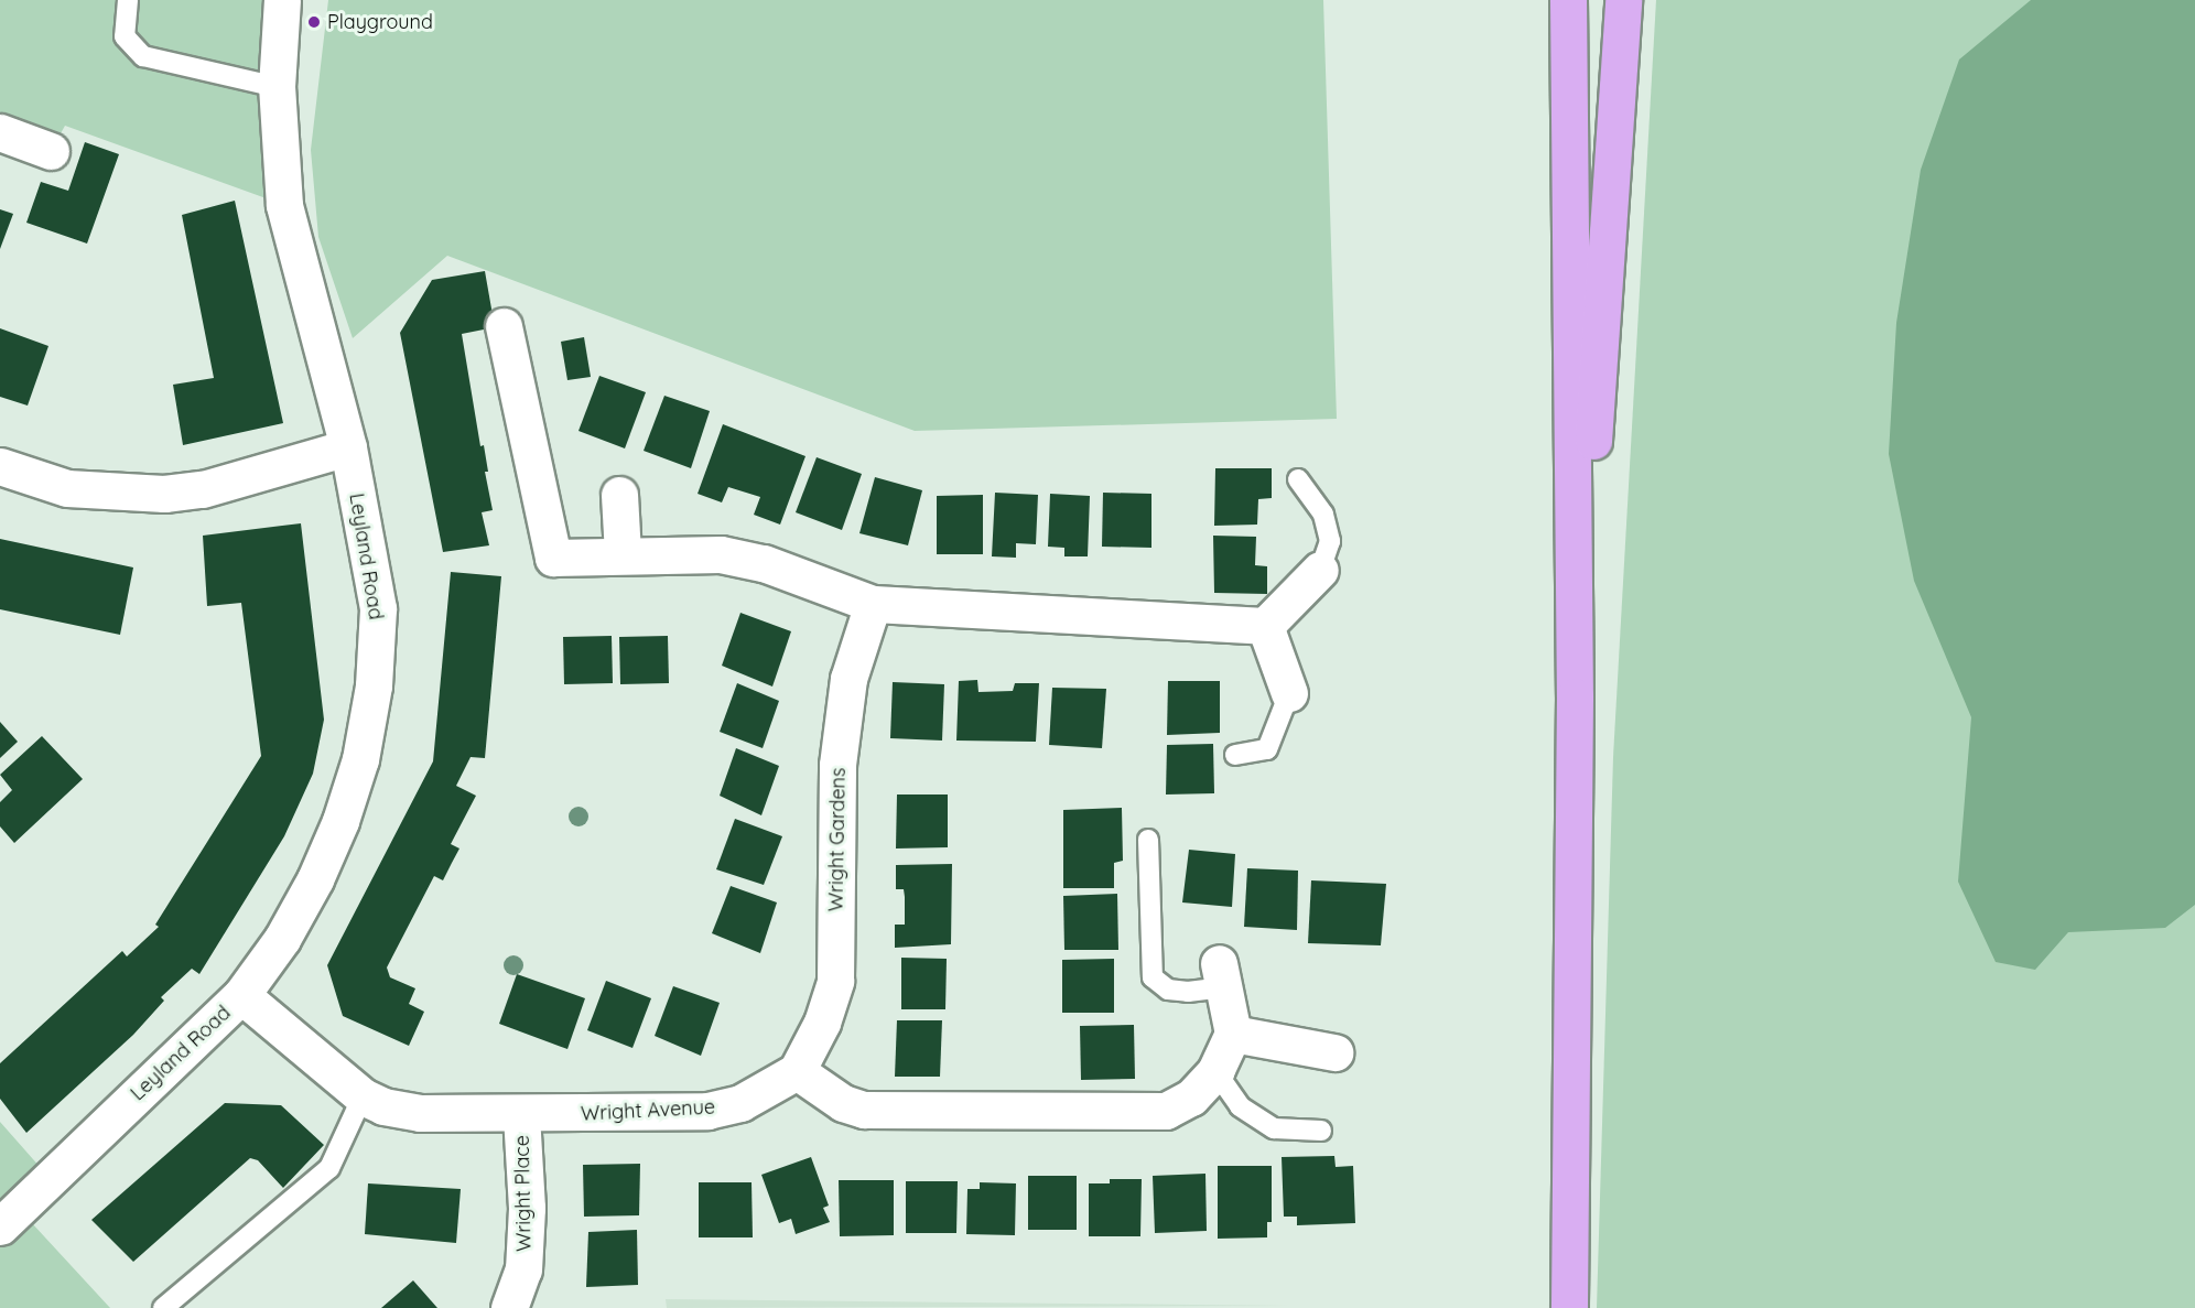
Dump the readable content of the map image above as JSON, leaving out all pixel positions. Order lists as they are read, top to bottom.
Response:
{
  "streets": {
    "street": [
      "Leyland Road",
      "Wright Gardens",
      "Wright Avenue",
      "Wright Place"
    ]
  },
  "crossings": [
    ["Leyland Road", "Wright Avenue"],
    ["Wright Gardens", "Wright Avenue"],
    ["Wright Avenue", "Wright Place"]
  ],
  "places": ["Playground"]
}
